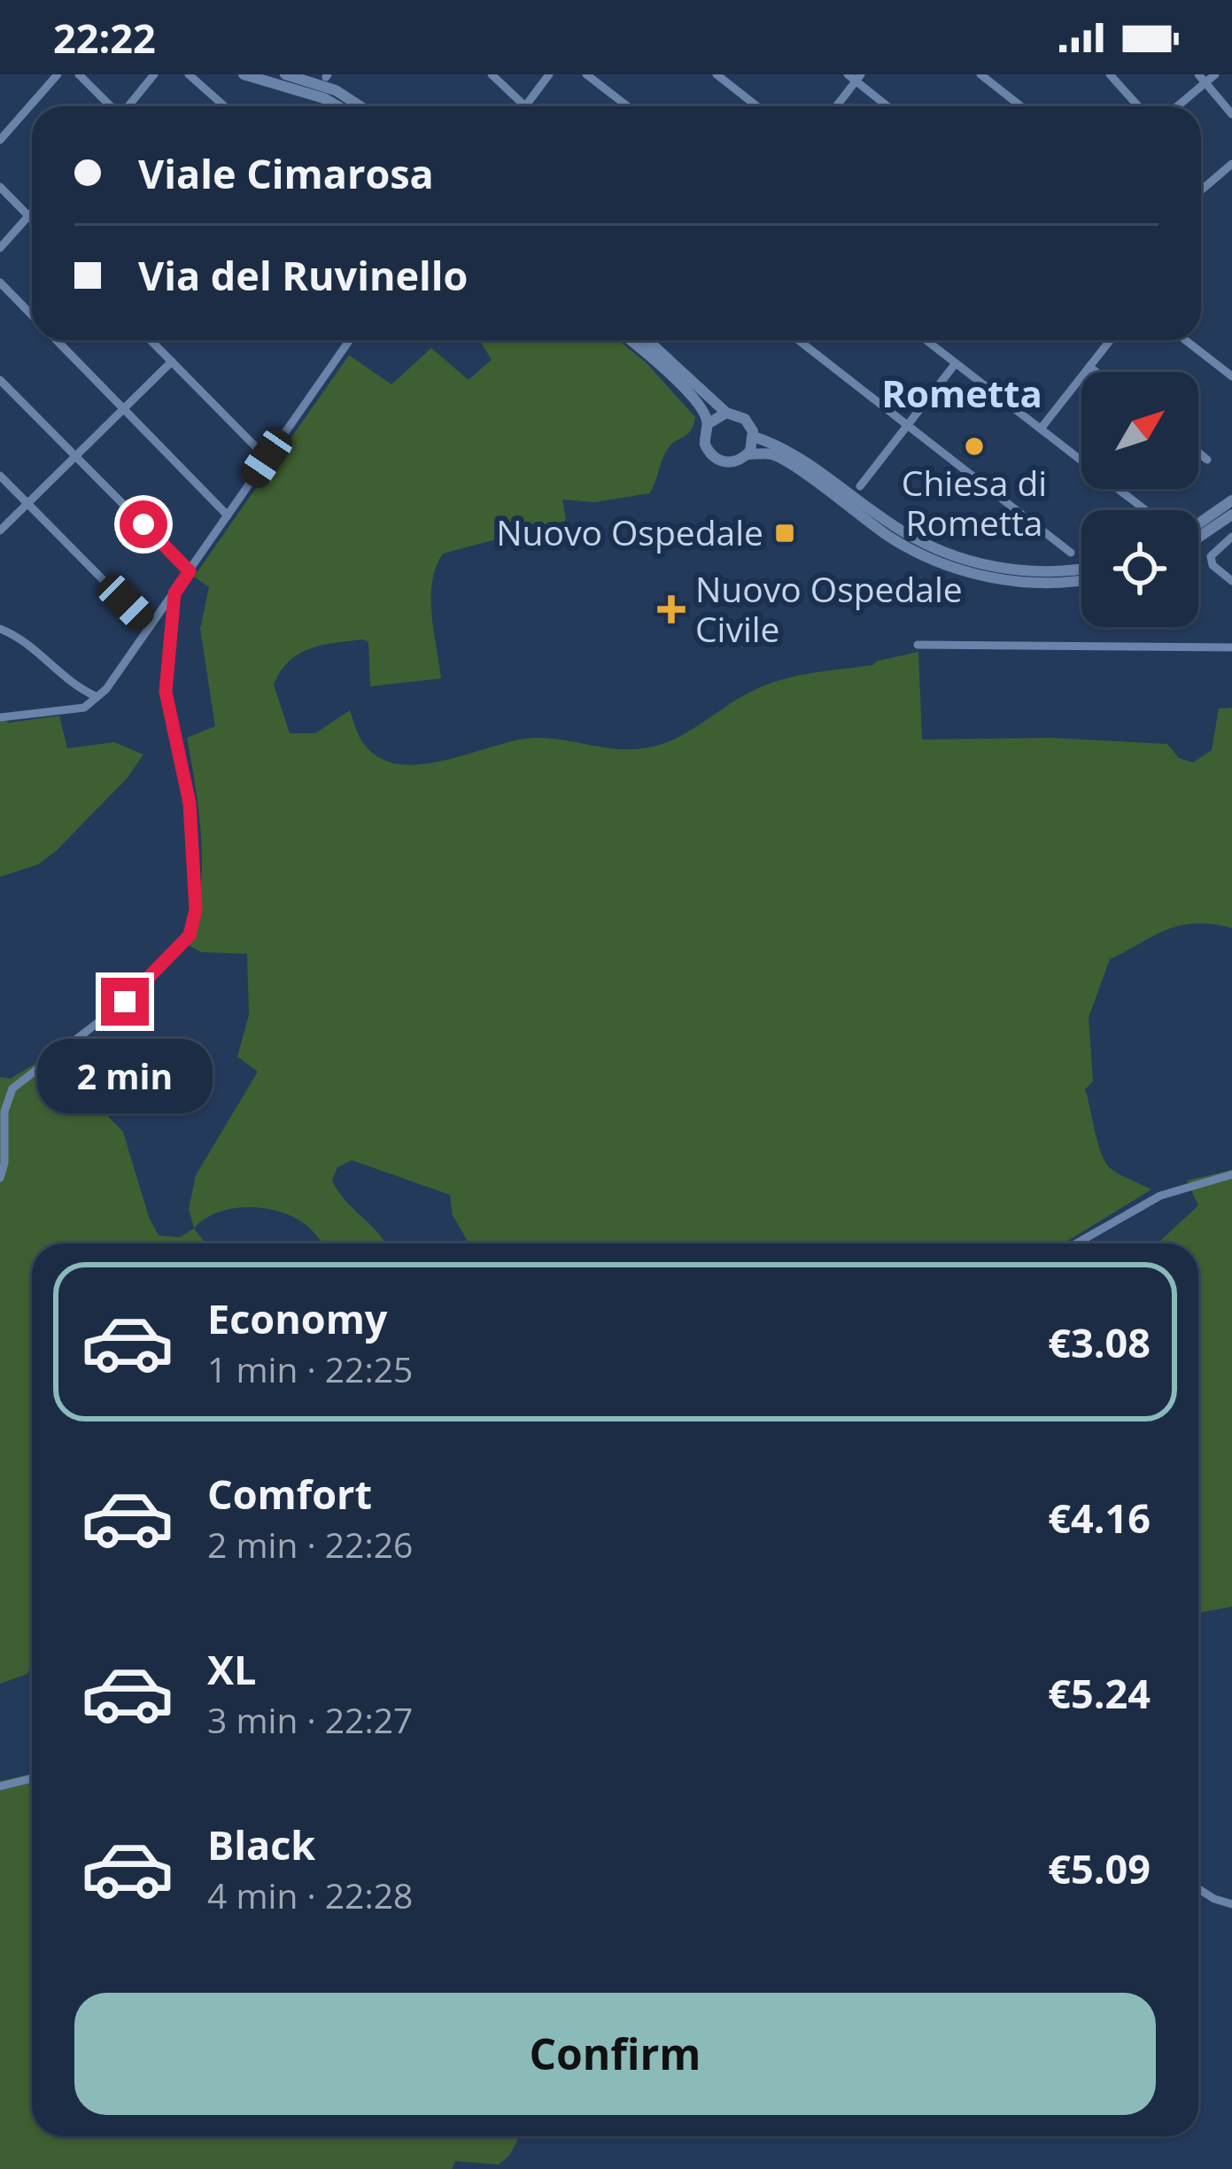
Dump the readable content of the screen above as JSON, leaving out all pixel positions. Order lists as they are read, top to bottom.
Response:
{
  "districts": ["Rometta"],
  "places": {
    "other": ["Chiesa di Rometta"],
    "transit": ["Nuovo Ospedale"],
    "health": ["Nuovo Ospedale Civile"]
  },
  "north": "top right",
  "page": {
    "status": "22:22",
    "banner": ["Viale Cimarosa", "Via del Ruvinello"],
    "bubble": "2 min",
    "list": [
      {
        "name": "Economy",
        "note": "1 min · 22:25",
        "value": "€3.08"
      },
      {
        "name": "Comfort",
        "note": "2 min · 22:26",
        "value": "€4.16"
      },
      {
        "name": "XL",
        "note": "3 min · 22:27",
        "value": "€5.24"
      },
      {
        "name": "Black",
        "note": "4 min · 22:28",
        "value": "€5.09"
      }
    ],
    "buttons": "Confirm"
  }
}
